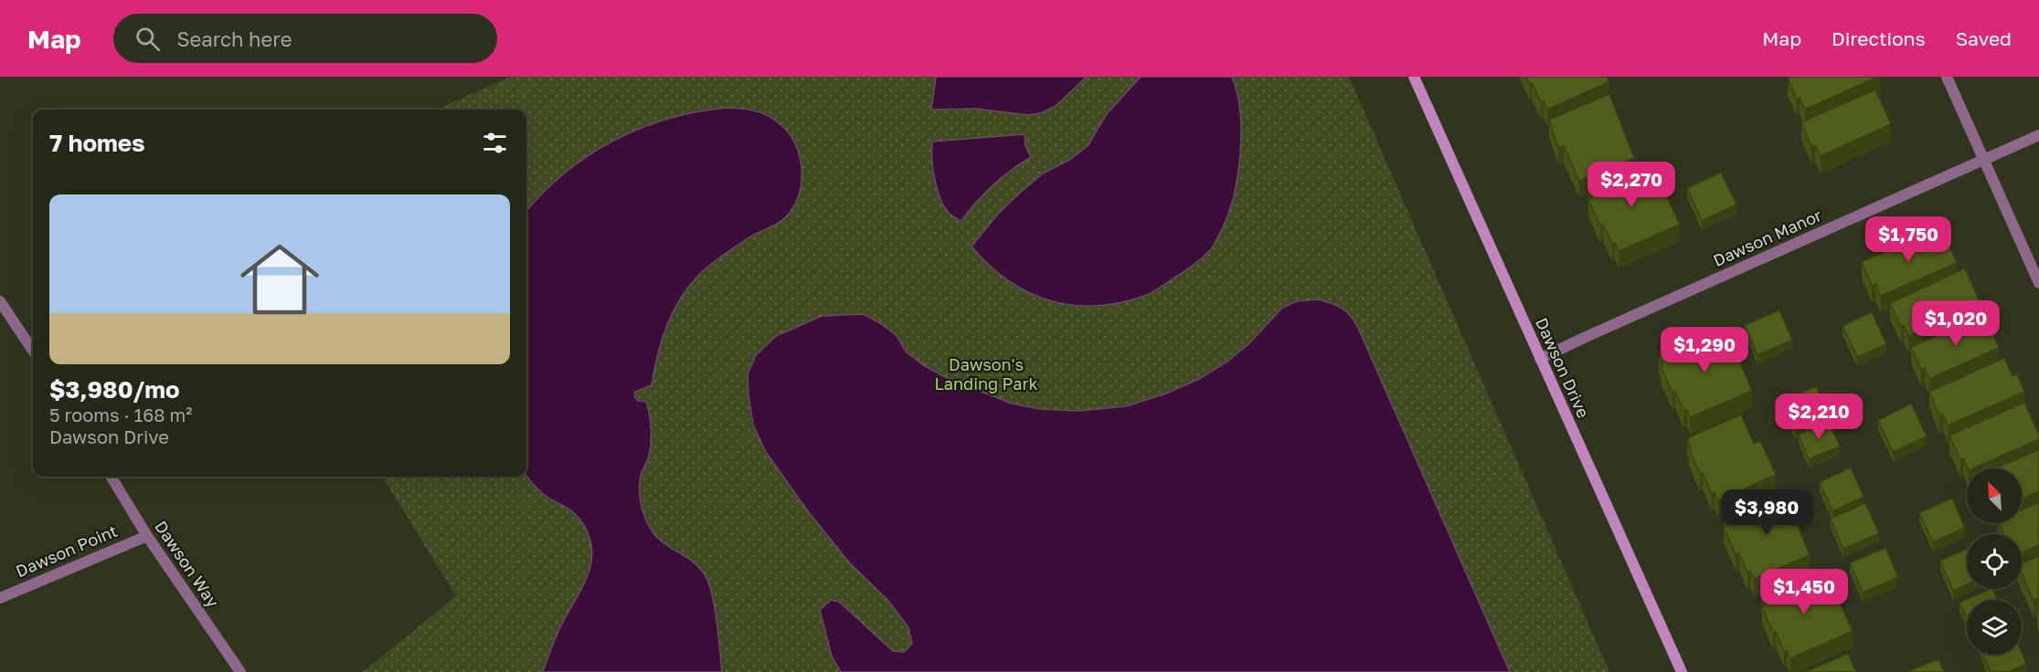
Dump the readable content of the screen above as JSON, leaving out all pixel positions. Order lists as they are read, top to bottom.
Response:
{
  "streets": {
    "street": [
      "Dawson Manor",
      "Dawson Drive",
      "Dawson Point",
      "Dawson Way"
    ]
  },
  "crossings": [
    ["Dawson Manor", "Dawson Drive"],
    ["Dawson Point", "Dawson Way"]
  ],
  "parks": ["Dawson's Landing Park"],
  "north": "top left",
  "page": {
    "header": "Map",
    "search": "Search here",
    "nav": ["Map", "Directions", "Saved"],
    "heading": "7 homes",
    "price": [
      "$2,270",
      "$1,750",
      "$1,020",
      "$1,290",
      "$2,210",
      "$3,980",
      "$1,450"
    ],
    "list": [
      {
        "name": "$3,980/mo",
        "note": "5 rooms · 168 m² · Dawson Drive"
      }
    ]
  }
}
